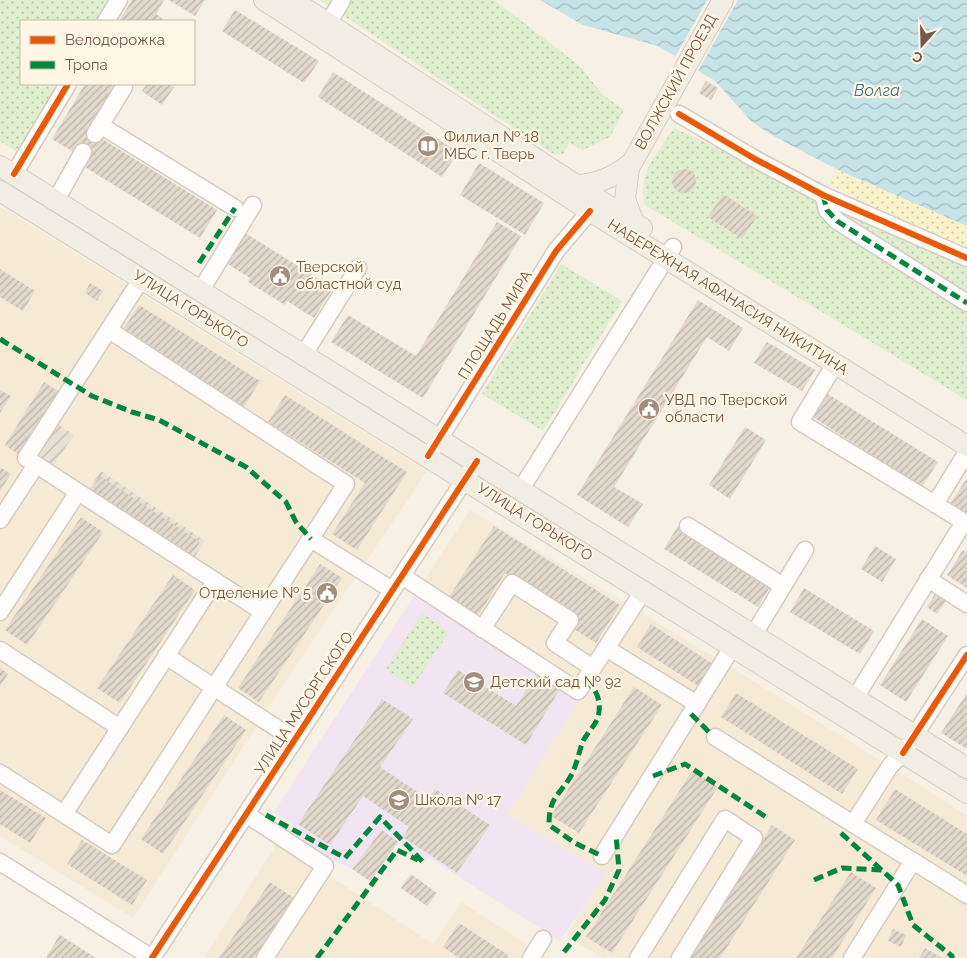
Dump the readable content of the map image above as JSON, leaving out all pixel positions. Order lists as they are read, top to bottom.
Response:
{
  "streets": {
    "main road": ["ВОЛЖСКИЙ ПРОЕЗД", "НАБЕРЕЖНАЯ АФАНАСИЯ НИКИТИНА", "УЛИЦА ГОРЬКОГО"],
    "street": ["ПЛОЩАДЬ МИРА", "УЛИЦА МУСОРГСКОГО"]
  },
  "crossings": [
    ["ВОЛЖСКИЙ ПРОЕЗД", "НАБЕРЕЖНАЯ АФАНАСИЯ НИКИТИНА"],
    ["ВОЛЖСКИЙ ПРОЕЗД", "ПЛОЩАДЬ МИРА"],
    ["НАБЕРЕЖНАЯ АФАНАСИЯ НИКИТИНА", "ПЛОЩАДЬ МИРА"],
    ["УЛИЦА ГОРЬКОГО", "ПЛОЩАДЬ МИРА"],
    ["УЛИЦА ГОРЬКОГО", "УЛИЦА МУСОРГСКОГО"]
  ],
  "water": ["Волга"],
  "places": {
    "library": ["Филиал № 18 МБС г. Тверь"],
    "public building": ["Тверской областной суд", "УВД по Тверской области", "Отделение № 5"],
    "school or university": ["Детский сад № 92", "Школа № 17"]
  },
  "legend": ["Велодорожка", "Тропа"],
  "north": "bottom"
}
